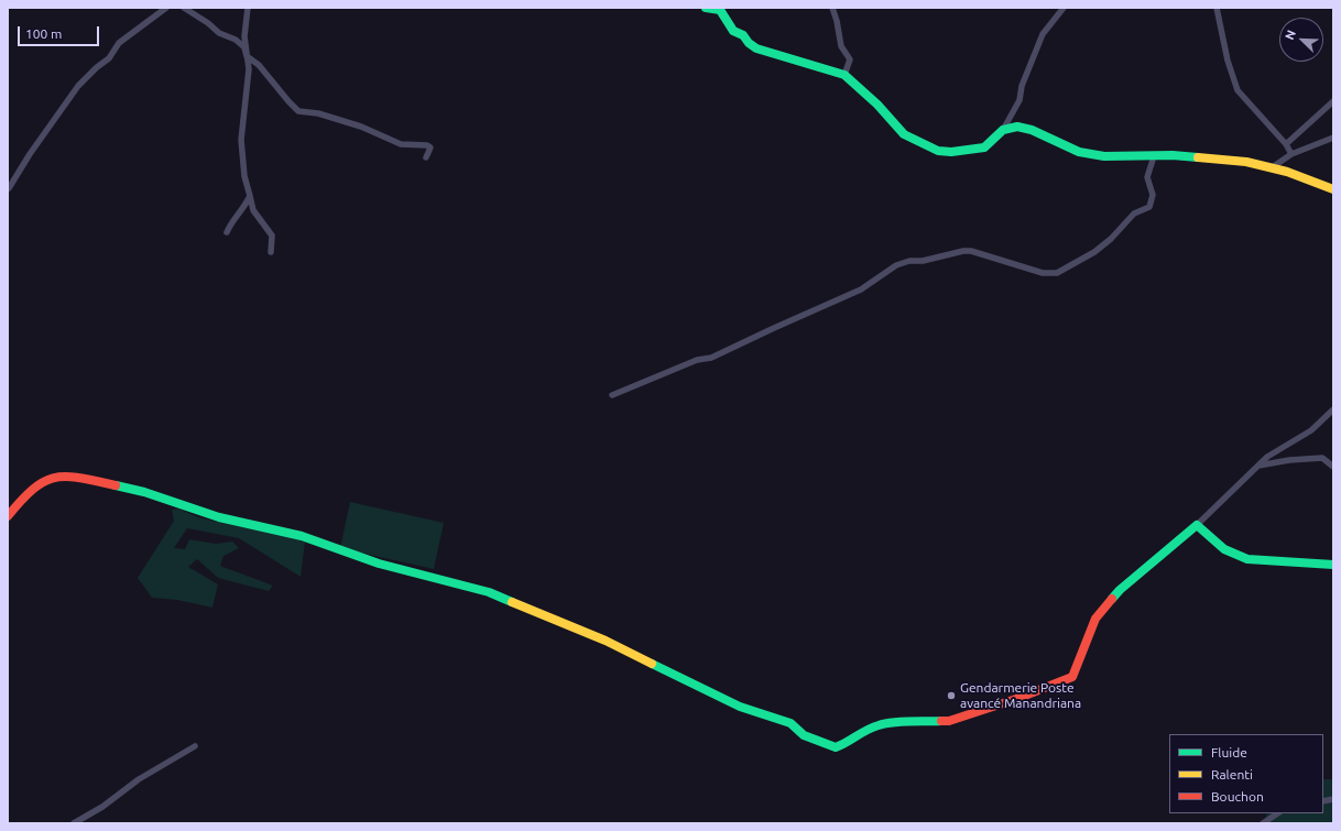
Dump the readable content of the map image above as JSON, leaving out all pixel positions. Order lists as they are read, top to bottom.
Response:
{
  "places": ["Gendarmerie Poste avancé Manandriana"],
  "legend": ["Fluide", "Ralenti", "Bouchon"],
  "scale_bar": "100 m",
  "north": "top left"
}
